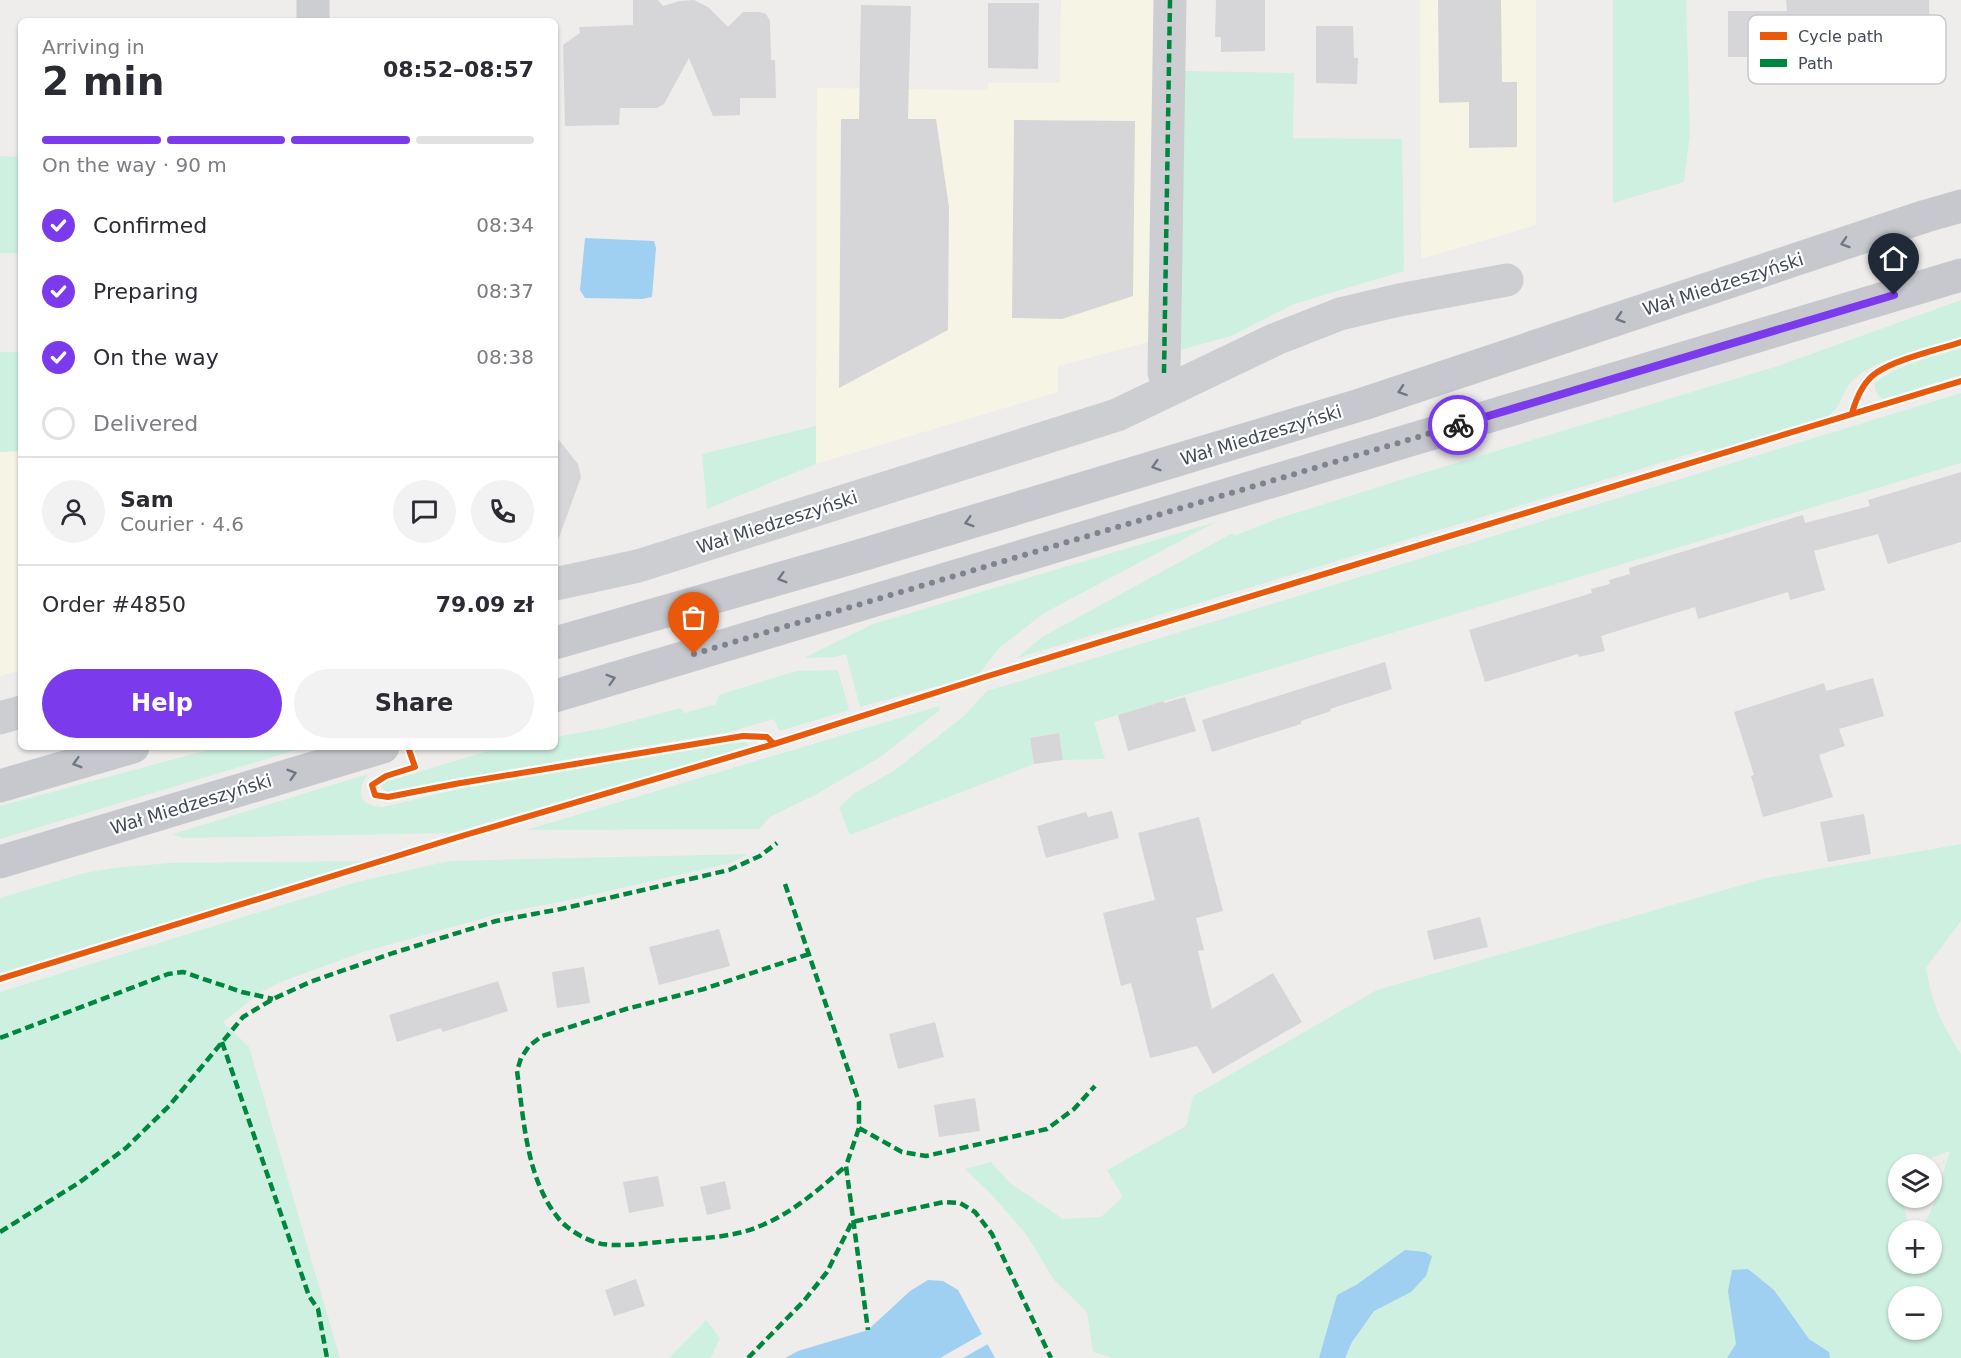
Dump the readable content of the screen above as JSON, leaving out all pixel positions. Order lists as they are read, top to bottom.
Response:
{
  "streets": {
    "main road": ["Wał Miedzeszyński"]
  },
  "legend": ["Cycle path", "Path"],
  "page": {
    "heading": ["2 min", "Arriving in", "08:52–08:57"],
    "panel": [
      "Sam",
      "Courier · 4.6",
      "Order #4850",
      "79.09 zł"
    ],
    "bar": "On the way · 90 m",
    "list": [
      ["Confirmed", "08:34"],
      ["Preparing", "08:37"],
      ["On the way", "08:38"],
      "Delivered"
    ],
    "buttons": ["Help", "Share"],
    "map_buttons": ["+", "−"]
  }
}
